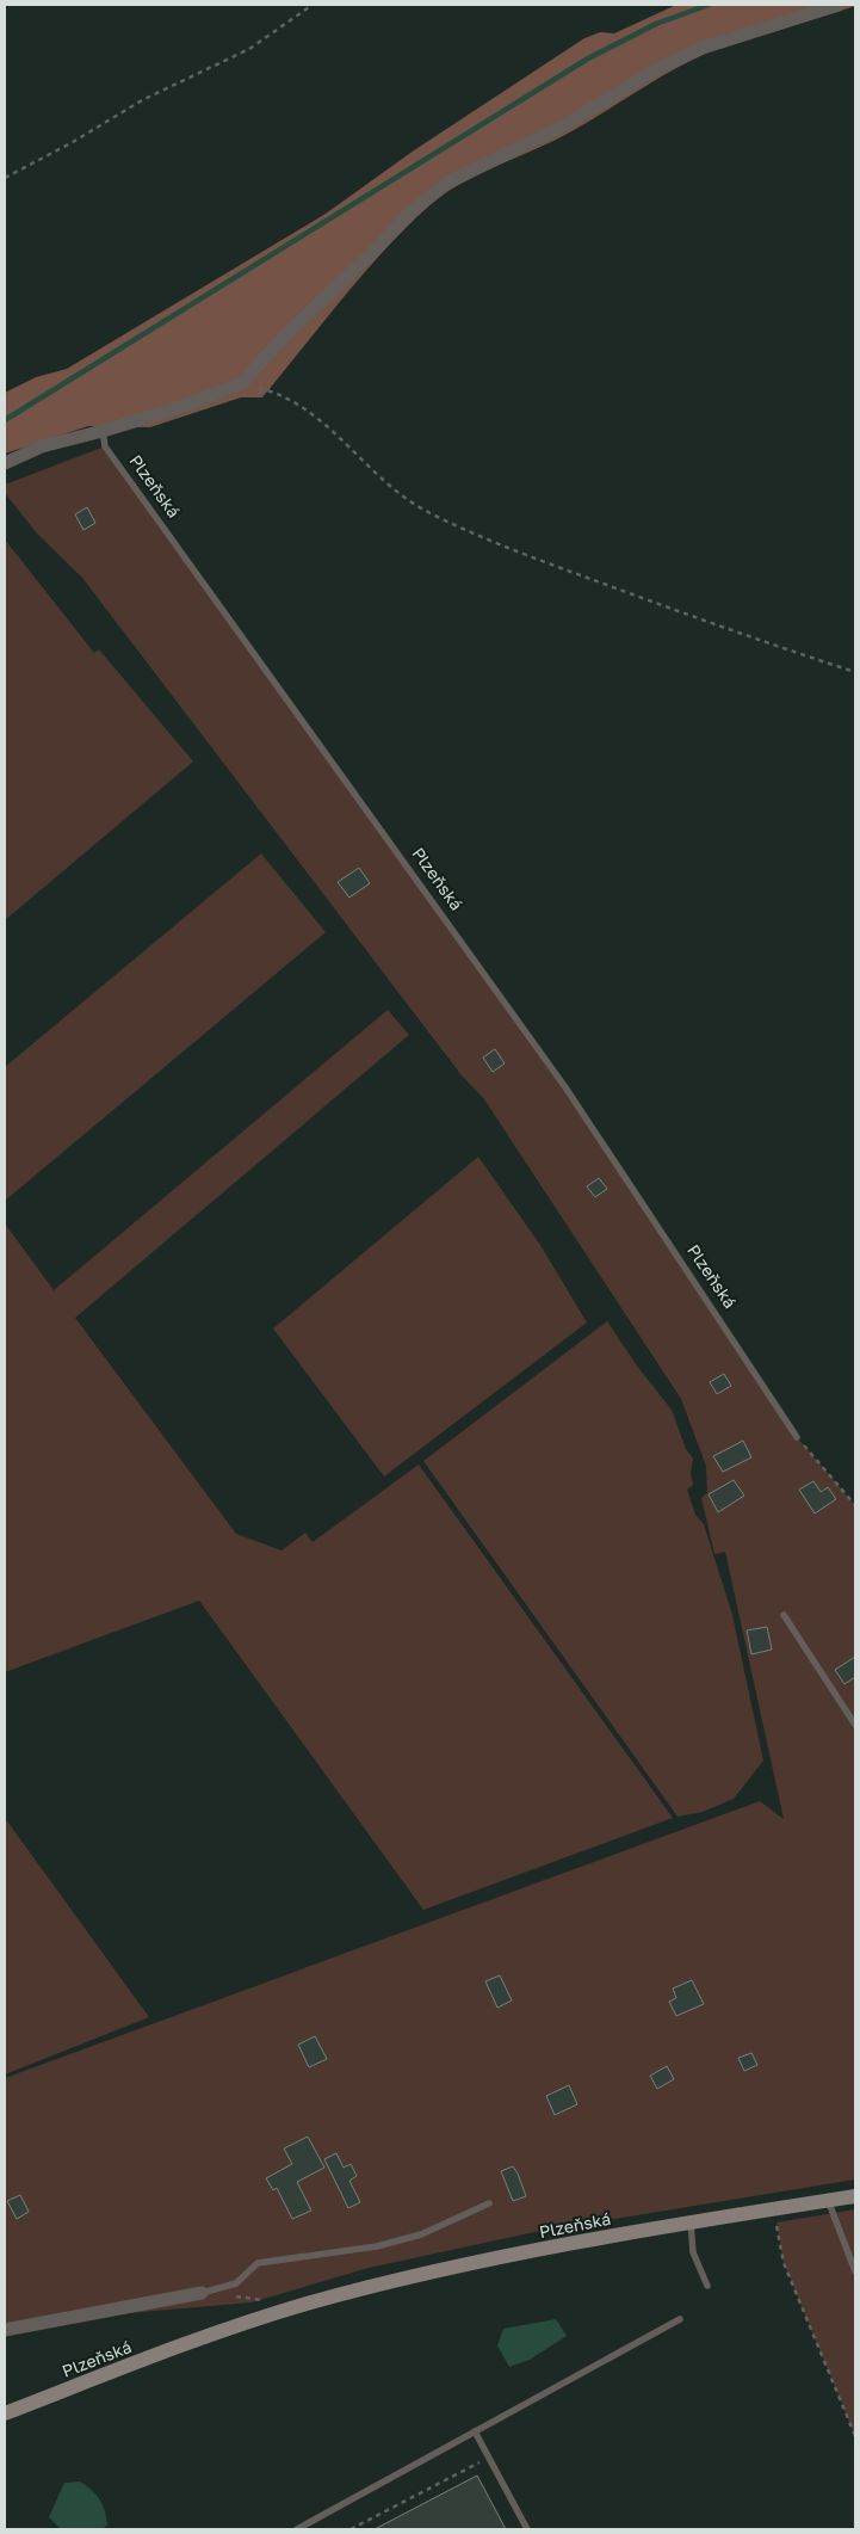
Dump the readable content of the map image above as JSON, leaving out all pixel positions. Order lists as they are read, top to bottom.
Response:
{
  "streets": {
    "main road": ["Plzeňská"]
  }
}
